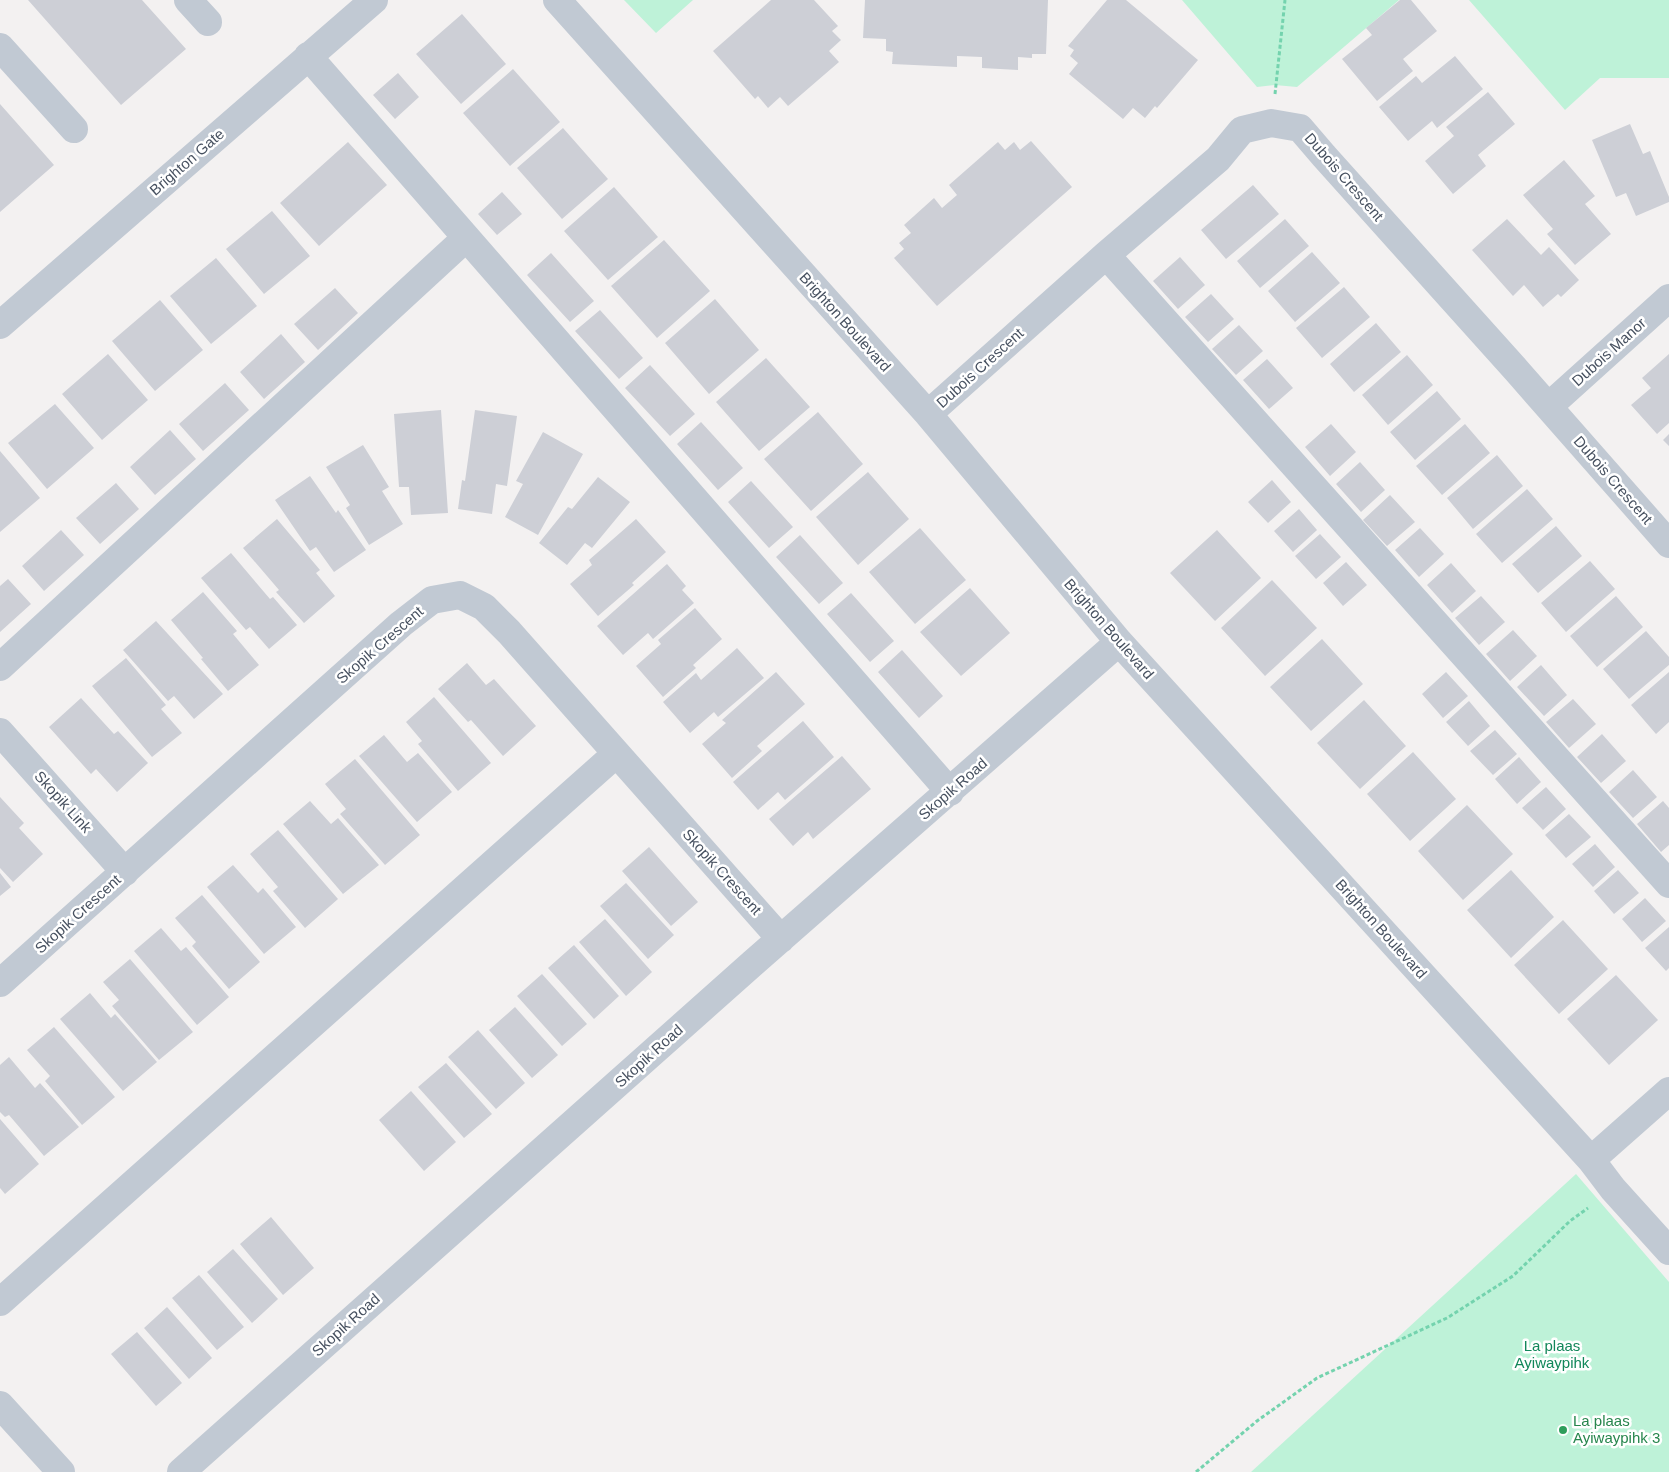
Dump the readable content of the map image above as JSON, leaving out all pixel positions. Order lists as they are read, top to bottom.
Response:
{
  "streets": {
    "street": [
      "Brighton Gate",
      "Dubois Crescent",
      "Brighton Boulevard",
      "Dubois Manor",
      "Skopik Crescent",
      "Skopik Road",
      "Skopik Link"
    ]
  },
  "crossings": [
    ["Dubois Crescent", "Brighton Boulevard"],
    ["Dubois Crescent", "Dubois Manor"],
    ["Brighton Boulevard", "Skopik Road"],
    ["Skopik Crescent", "Skopik Road"],
    ["Skopik Crescent", "Skopik Link"]
  ],
  "parks": ["La plaas Ayiwaypihk"],
  "places": ["La plaas Ayiwaypihk 3"]
}
